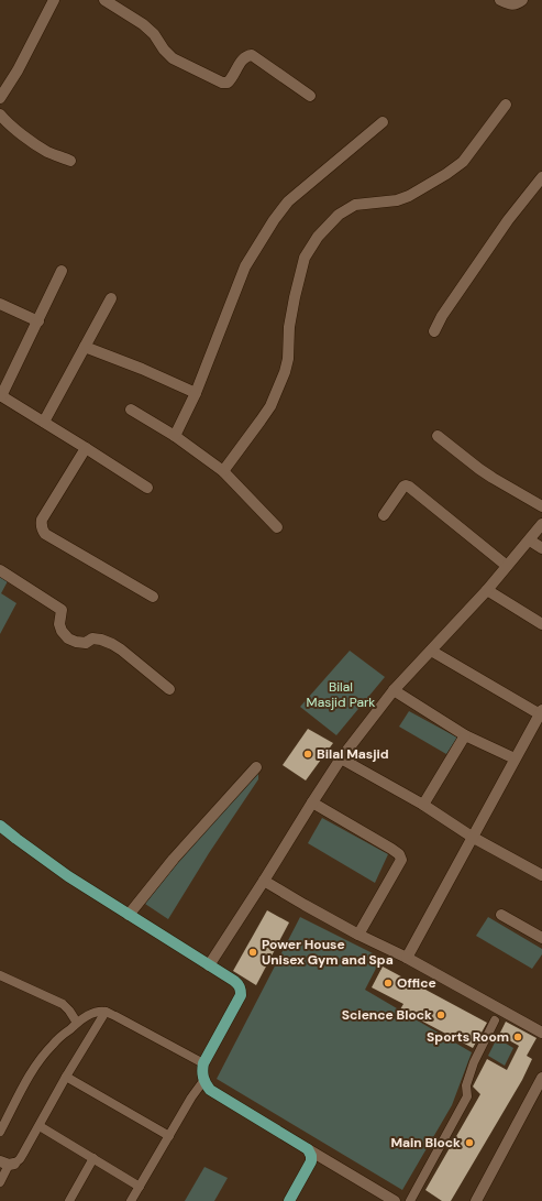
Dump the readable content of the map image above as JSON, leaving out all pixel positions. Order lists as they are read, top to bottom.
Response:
{
  "parks": ["Bilal Masjid Park"],
  "places": [
    "Bilal Masjid",
    "Power House Unisex Gym and Spa",
    "Office",
    "Science Block",
    "Sports Room",
    "Main Block"
  ]
}
